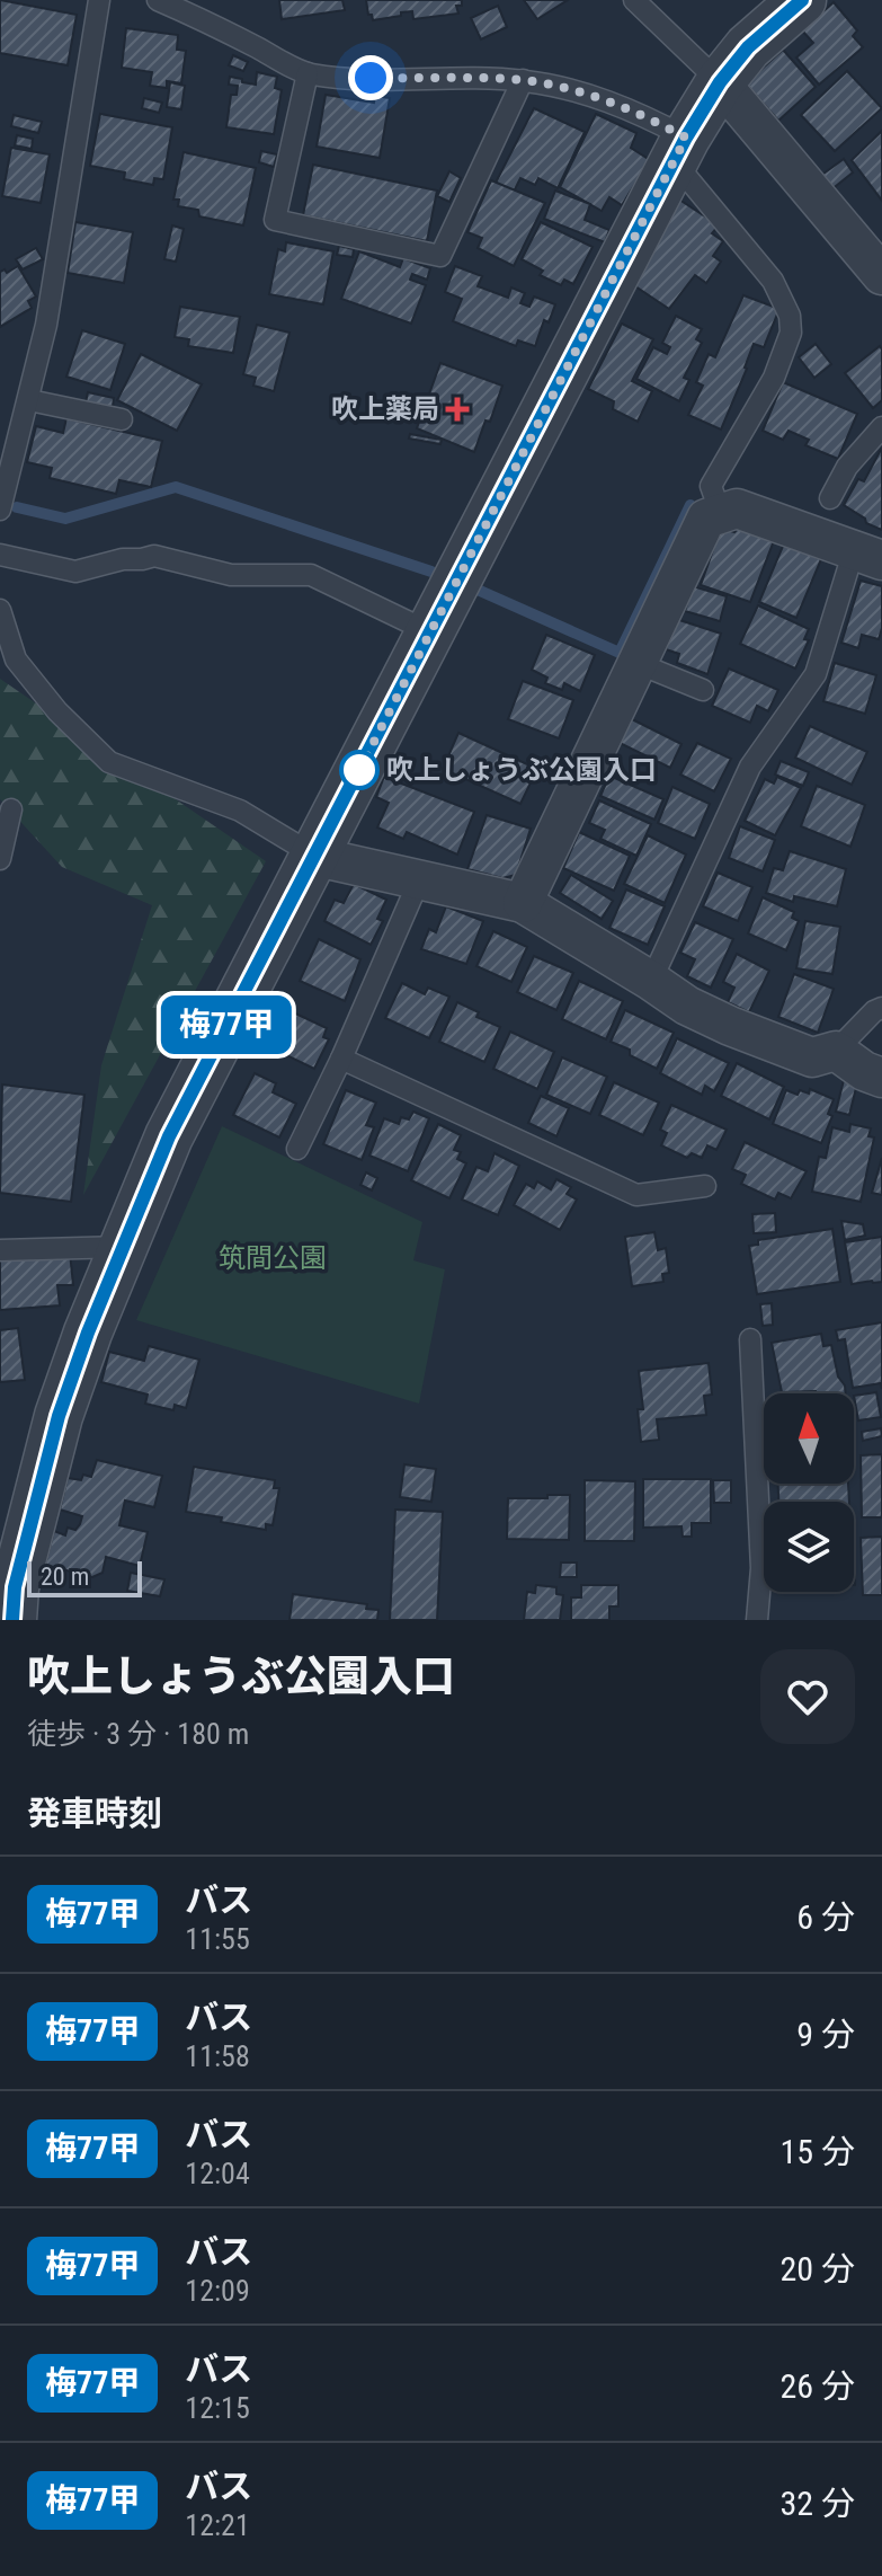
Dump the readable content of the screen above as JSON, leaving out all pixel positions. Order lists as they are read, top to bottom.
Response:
{
  "parks": ["筑間公園"],
  "places": {
    "health": ["吹上薬局"],
    "other": ["吹上しょうぶ公園入口"]
  },
  "lines": ["bus line 梅77甲"],
  "scale_bar": "20 m",
  "north": "top",
  "page": {
    "on_map": "梅77甲",
    "scale": "20 m",
    "heading": [
      ["吹上しょうぶ公園入口", "徒歩 · 3 分 · 180 m"],
      "発車時刻"
    ],
    "list": [
      {
        "mark": "梅77甲",
        "name": "バス",
        "note": "11:55",
        "value": "6 分"
      },
      {
        "mark": "梅77甲",
        "name": "バス",
        "note": "11:58",
        "value": "9 分"
      },
      {
        "mark": "梅77甲",
        "name": "バス",
        "note": "12:04",
        "value": "15 分"
      },
      {
        "mark": "梅77甲",
        "name": "バス",
        "note": "12:09",
        "value": "20 分"
      },
      {
        "mark": "梅77甲",
        "name": "バス",
        "note": "12:15",
        "value": "26 分"
      },
      {
        "mark": "梅77甲",
        "name": "バス",
        "note": "12:21",
        "value": "32 分"
      }
    ]
  }
}
